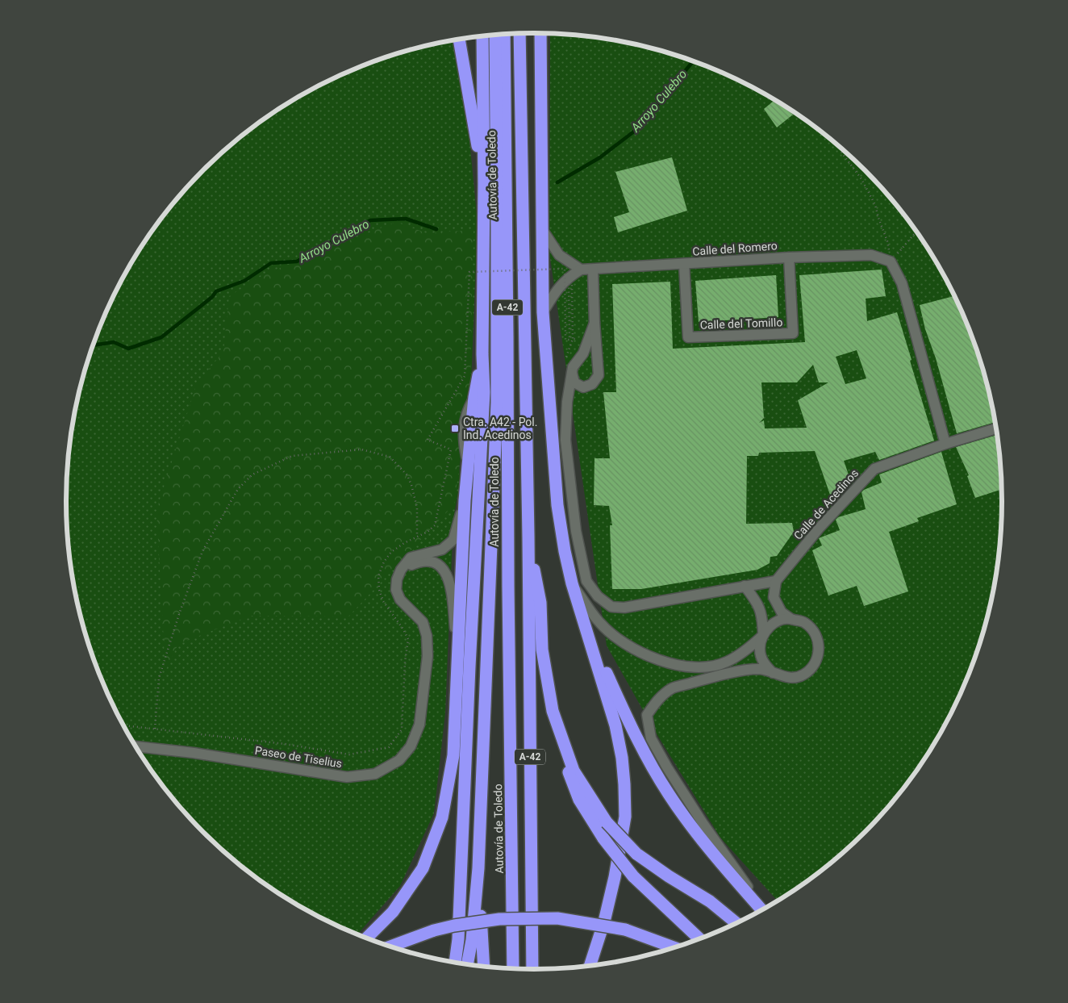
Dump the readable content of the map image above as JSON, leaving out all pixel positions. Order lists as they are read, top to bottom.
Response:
{
  "streets": {
    "highway": ["Autovía de Toledo", "A-42"],
    "street": [
      "Calle del Romero",
      "Calle del Tomillo",
      "Calle de Acedinos",
      "Paseo de Tiselius"
    ]
  },
  "crossings": [
    ["Calle del Romero", "Calle del Tomillo"]
  ],
  "water": ["Arroyo Culebro"],
  "places": {
    "transit": ["Ctra. A42 - Pol. Ind. Acedinos"]
  }
}
